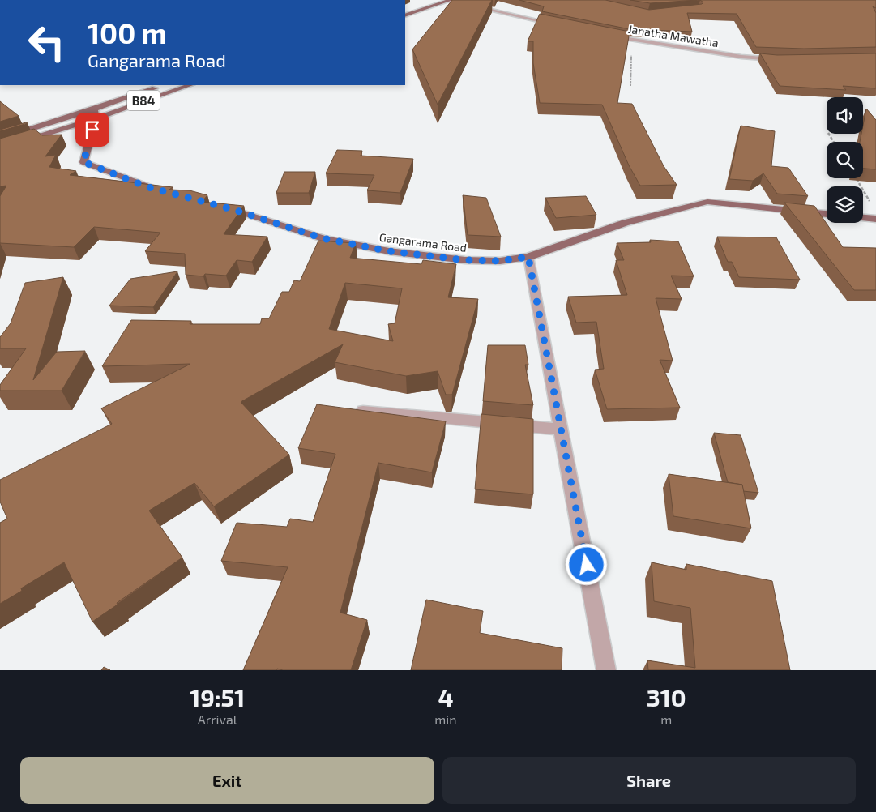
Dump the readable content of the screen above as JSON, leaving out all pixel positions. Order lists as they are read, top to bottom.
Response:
{
  "streets": {
    "main road": ["B84", "Gangarama Road"],
    "street": ["Janatha Mawatha"]
  },
  "page": {
    "turn": ["100 m", "Gangarama Road"],
    "eta": [
      "19:51",
      "Arrival",
      "4",
      "min",
      "310",
      "m"
    ],
    "buttons": ["Exit", "Share"]
  }
}
